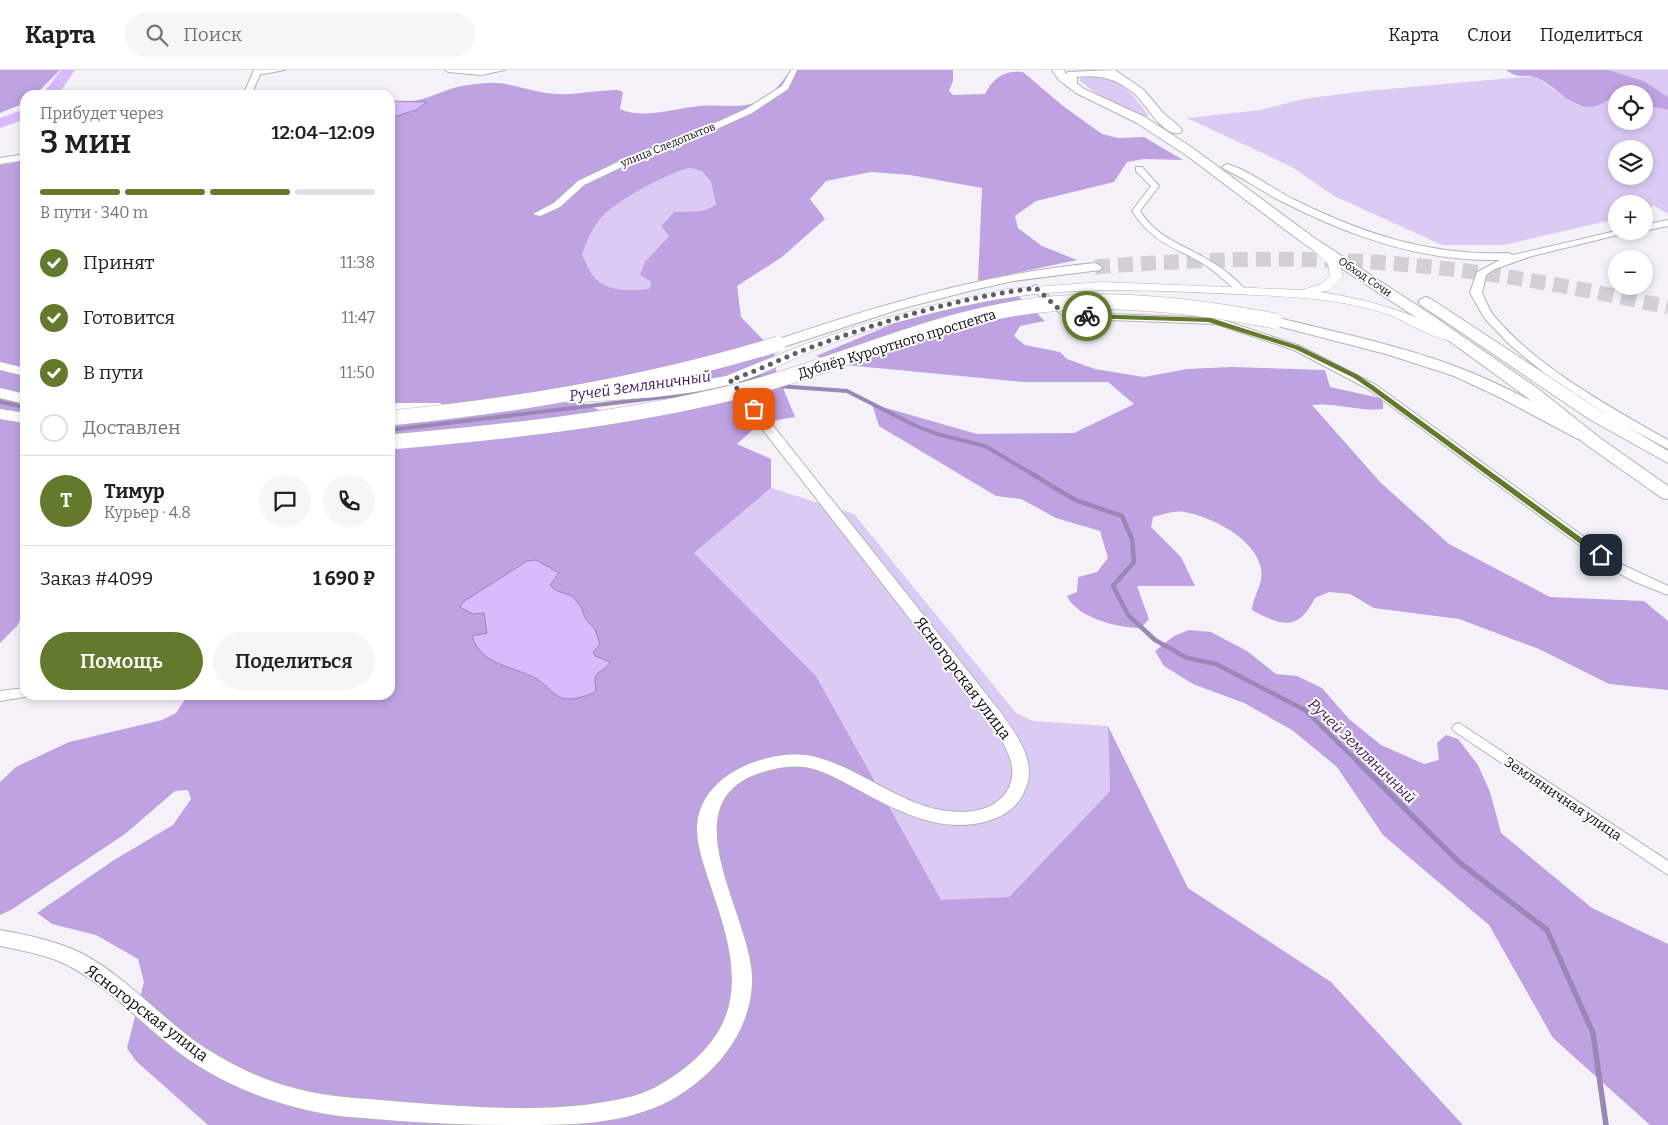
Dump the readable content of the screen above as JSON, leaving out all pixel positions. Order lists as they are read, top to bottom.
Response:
{
  "streets": {
    "highway": ["Обход Сочи"],
    "main road": ["Дублёр Курортного проспекта"],
    "street": ["улица Следопытов", "Ясногорская улица", "Земляничная улица"]
  },
  "crossings": [
    ["Обход Сочи", "Дублёр Курортного проспекта"]
  ],
  "water": ["Ручей Земляничный"],
  "page": {
    "header": "Карта",
    "search": "Поиск",
    "nav": ["Карта", "Слои", "Поделиться"],
    "map_buttons": ["+", "−"],
    "heading": ["3 мин", "Прибудет через", "12:04–12:09"],
    "panel": [
      "Тимур",
      "Курьер · 4.8",
      "Заказ #4099",
      "1 690 ₽"
    ],
    "bar": "В пути · 340 m",
    "list": [
      ["Принят", "11:38"],
      ["Готовится", "11:47"],
      ["В пути", "11:50"],
      "Доставлен"
    ],
    "round": "Т",
    "buttons": ["Помощь", "Поделиться"]
  }
}
